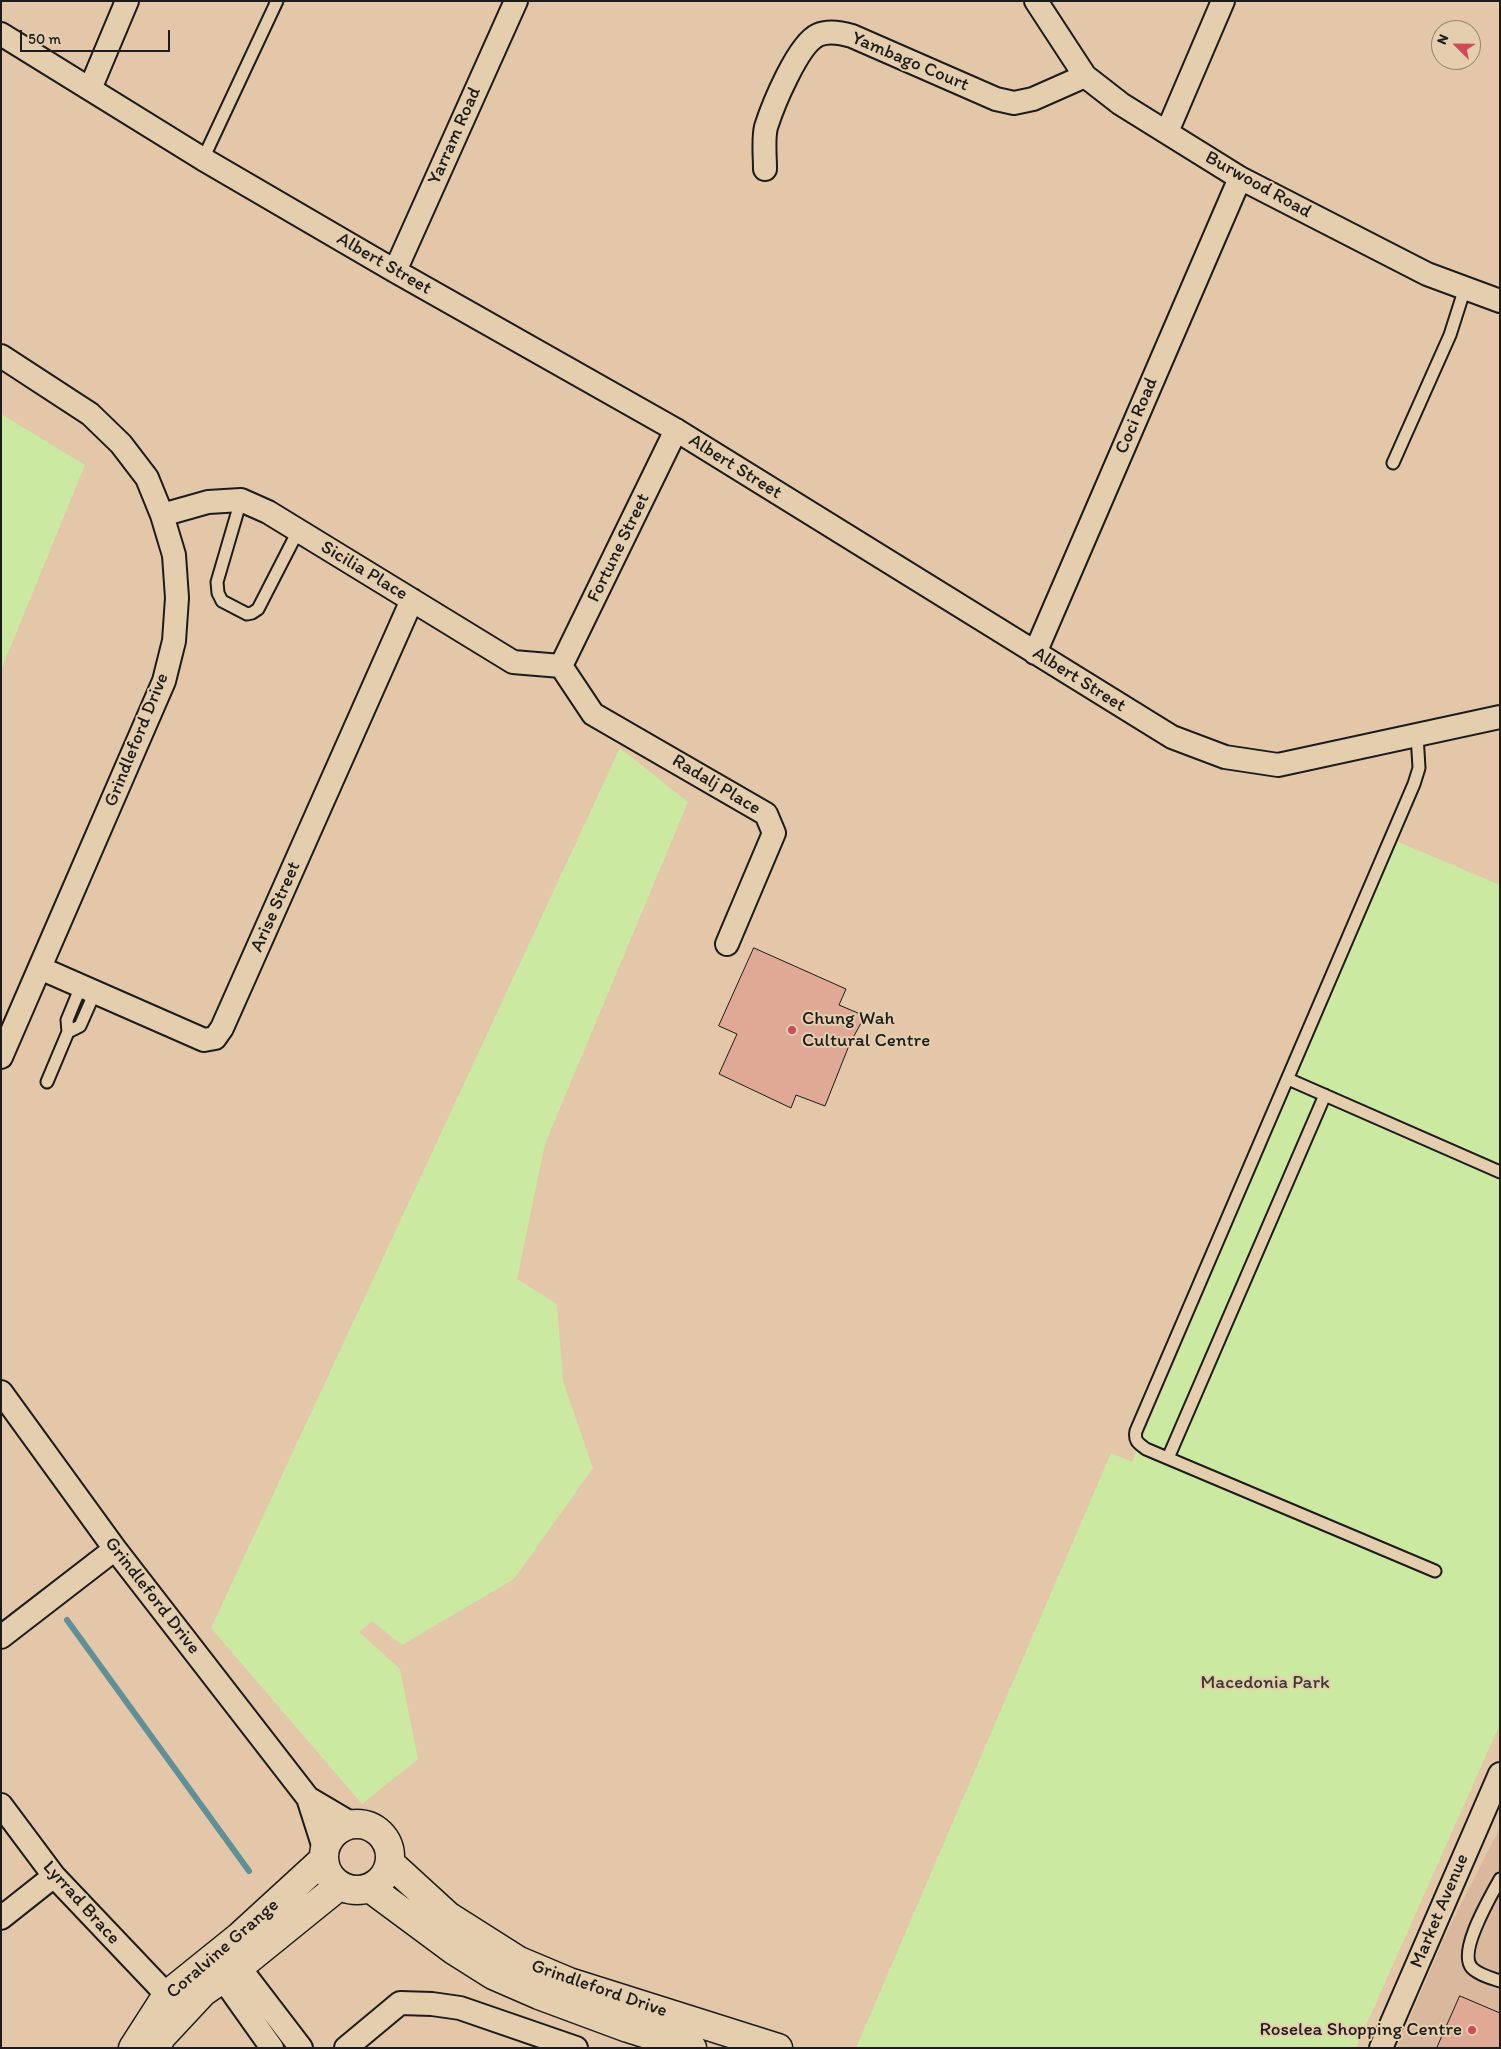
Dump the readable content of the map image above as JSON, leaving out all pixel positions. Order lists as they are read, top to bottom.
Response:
{
  "streets": {
    "street": [
      "Yambago Court",
      "Yarram Road",
      "Burwood Road",
      "Albert Street",
      "Coci Road",
      "Fortune Street",
      "Sicilia Place",
      "Grindleford Drive",
      "Radalj Place",
      "Arise Street",
      "Lyrrad Brace",
      "Market Avenue",
      "Coralvine Grange"
    ]
  },
  "crossings": [
    ["Yambago Court", "Burwood Road"],
    ["Yarram Road", "Albert Street"],
    ["Burwood Road", "Coci Road"],
    ["Albert Street", "Coci Road"],
    ["Albert Street", "Fortune Street"],
    ["Fortune Street", "Sicilia Place"],
    ["Fortune Street", "Radalj Place"],
    ["Sicilia Place", "Grindleford Drive"],
    ["Sicilia Place", "Radalj Place"],
    ["Sicilia Place", "Arise Street"],
    ["Grindleford Drive", "Arise Street"],
    ["Grindleford Drive", "Coralvine Grange"],
    ["Lyrrad Brace", "Coralvine Grange"]
  ],
  "parks": ["Macedonia Park"],
  "places": ["Chung Wah Cultural Centre", "Roselea Shopping Centre"],
  "scale_bar": "50 m",
  "north": "top left"
}
